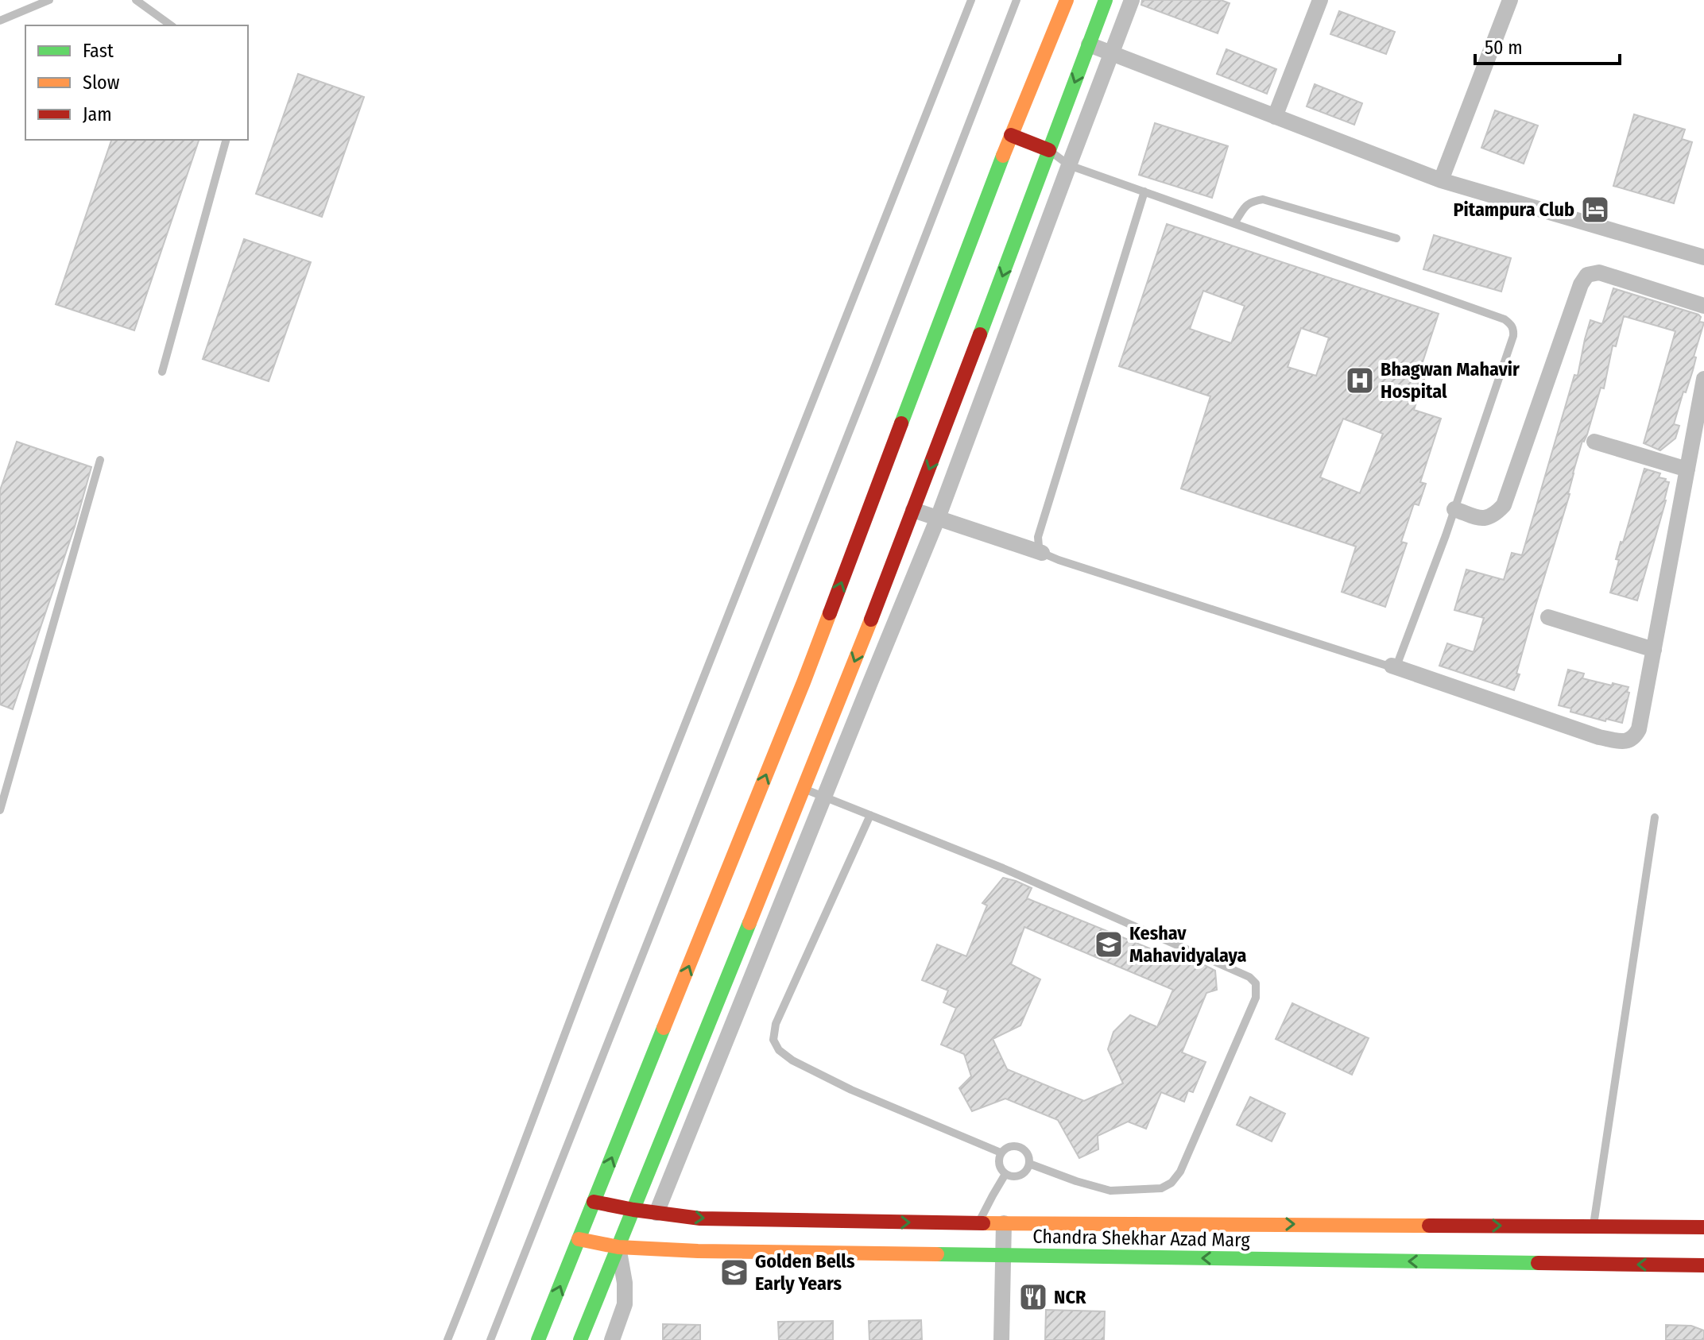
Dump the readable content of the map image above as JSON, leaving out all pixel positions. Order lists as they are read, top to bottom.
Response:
{
  "streets": {
    "main road": ["Chandra Shekhar Azad Marg"]
  },
  "places": {
    "hotel": ["Pitampura Club"],
    "hospital": ["Bhagwan Mahavir Hospital"],
    "school or university": ["Keshav Mahavidyalaya", "Golden Bells Early Years"],
    "restaurant": ["NCR"]
  },
  "legend": ["Fast", "Slow", "Jam"],
  "scale_bar": "50 m"
}
